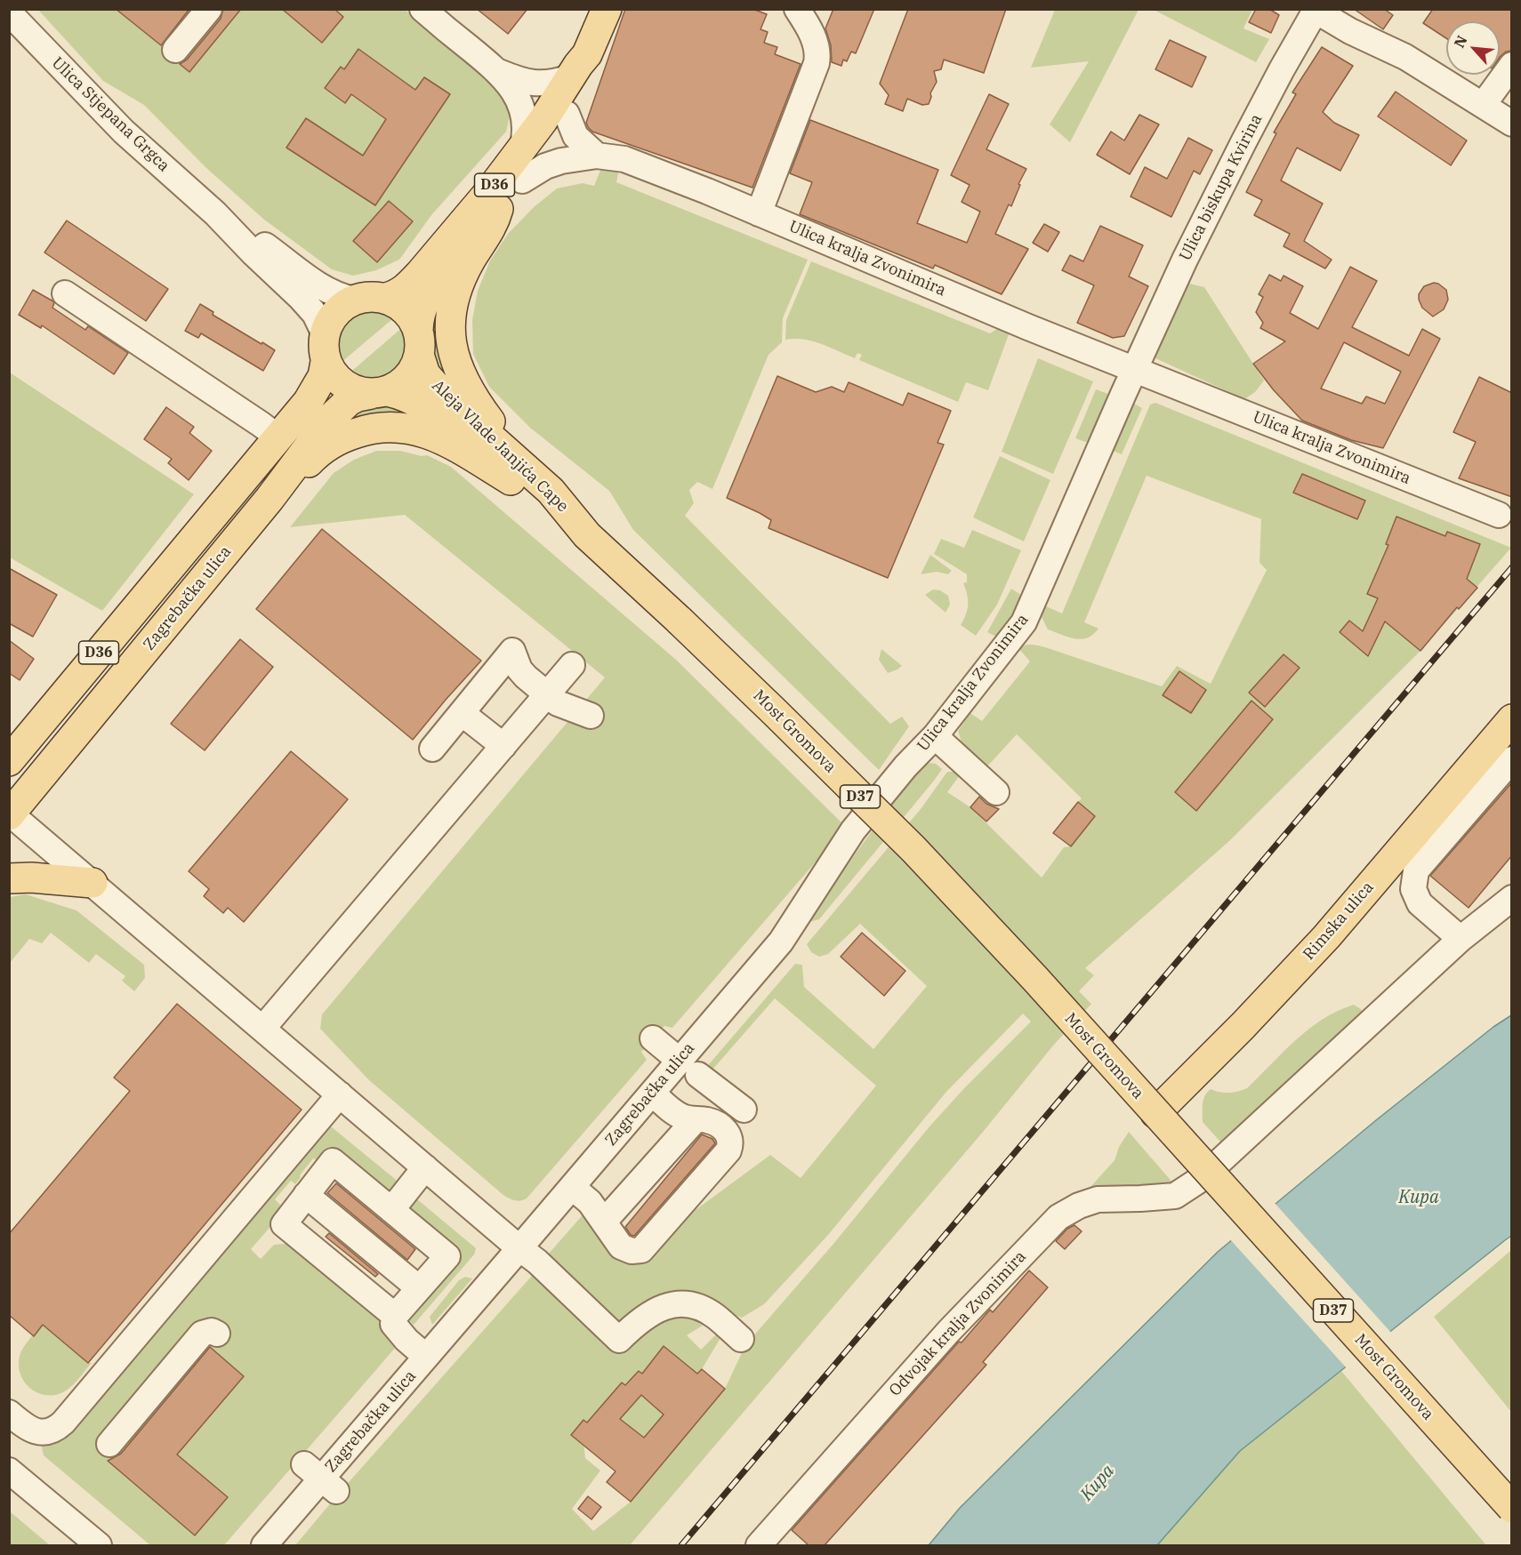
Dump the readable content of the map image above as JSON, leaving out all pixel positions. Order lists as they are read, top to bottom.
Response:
{
  "streets": {
    "main road": [
      "D36",
      "Aleja Vlade Janjića Cape",
      "Zagrebačka ulica",
      "Most Gromova",
      "D37",
      "Rimska ulica"
    ],
    "street": [
      "Ulica Stjepana Grgca",
      "Ulica biskupa Kvirina",
      "Ulica kralja Zvonimira",
      "Odvojak kralja Zvonimira"
    ]
  },
  "crossings": [
    ["Ulica Stjepana Grgca", "D36"],
    ["Ulica Stjepana Grgca", "Aleja Vlade Janjića Cape"],
    ["Ulica Stjepana Grgca", "Zagrebačka ulica"],
    ["D36", "Ulica kralja Zvonimira"],
    ["D36", "Aleja Vlade Janjića Cape"],
    ["D36", "Zagrebačka ulica"],
    ["Ulica biskupa Kvirina", "Ulica kralja Zvonimira"],
    ["Ulica kralja Zvonimira", "Zagrebačka ulica"],
    ["Aleja Vlade Janjića Cape", "Zagrebačka ulica"],
    ["Aleja Vlade Janjića Cape", "Most Gromova"],
    ["Most Gromova", "Rimska ulica"]
  ],
  "water": ["Kupa"],
  "north": "top left"
}
